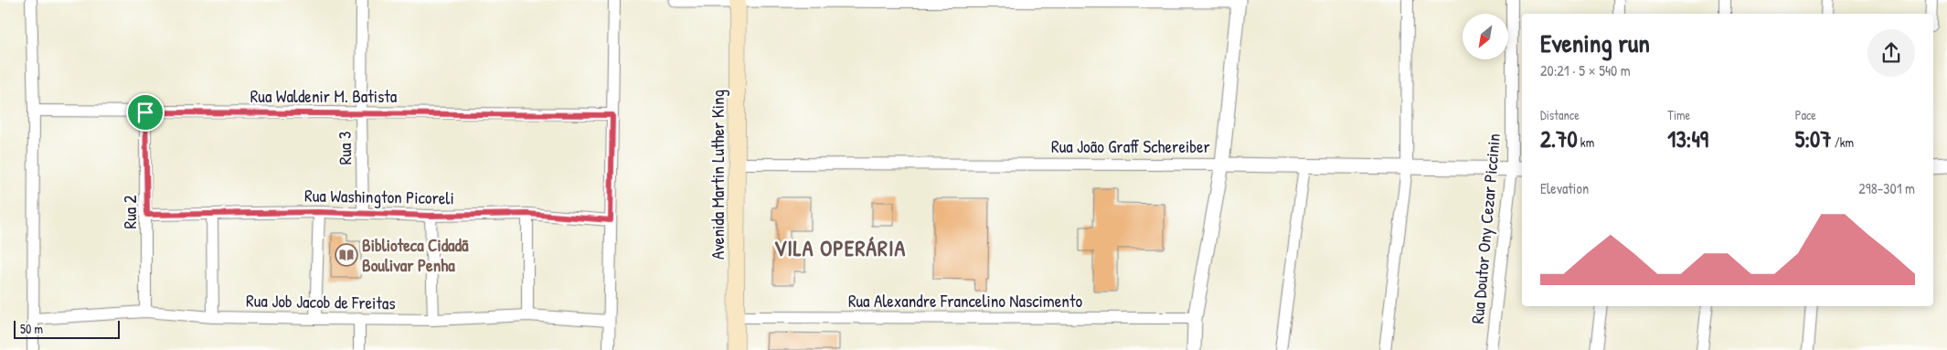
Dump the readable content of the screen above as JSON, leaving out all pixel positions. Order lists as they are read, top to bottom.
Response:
{
  "streets": {
    "main road": ["Avenida Martin Luther King"],
    "street": [
      "Rua Waldenir M. Batista",
      "Rua João Graff Schereiber",
      "Rua 3",
      "Rua Washington Picoreli",
      "Rua 2",
      "Rua Doutor Ony Cezar Piccinin",
      "Rua Alexandre Francelino Nascimento",
      "Rua Job Jacob de Freitas"
    ]
  },
  "crossings": [
    ["Rua Waldenir M. Batista", "Rua 3"],
    ["Rua Waldenir M. Batista", "Rua 2"],
    ["Rua João Graff Schereiber", "Avenida Martin Luther King"],
    ["Rua João Graff Schereiber", "Rua Doutor Ony Cezar Piccinin"],
    ["Rua 3", "Rua Washington Picoreli"],
    ["Avenida Martin Luther King", "Rua Alexandre Francelino Nascimento"],
    ["Rua Washington Picoreli", "Rua 2"],
    ["Rua 2", "Rua Job Jacob de Freitas"]
  ],
  "districts": ["VILA OPERÁRIA"],
  "places": {
    "library": ["Biblioteca Cidadã Boulivar Penha"]
  },
  "scale_bar": "50 m",
  "north": "bottom left",
  "page": {
    "heading": ["Evening run", "20:21 · 5 × 540 m"],
    "stats": [
      ["Distance", "2.70 km"],
      ["Time", "13:49"],
      ["Pace", "5:07 /km"]
    ],
    "chart": ["Elevation", "298–301 m"],
    "scale": "50 m"
  }
}
